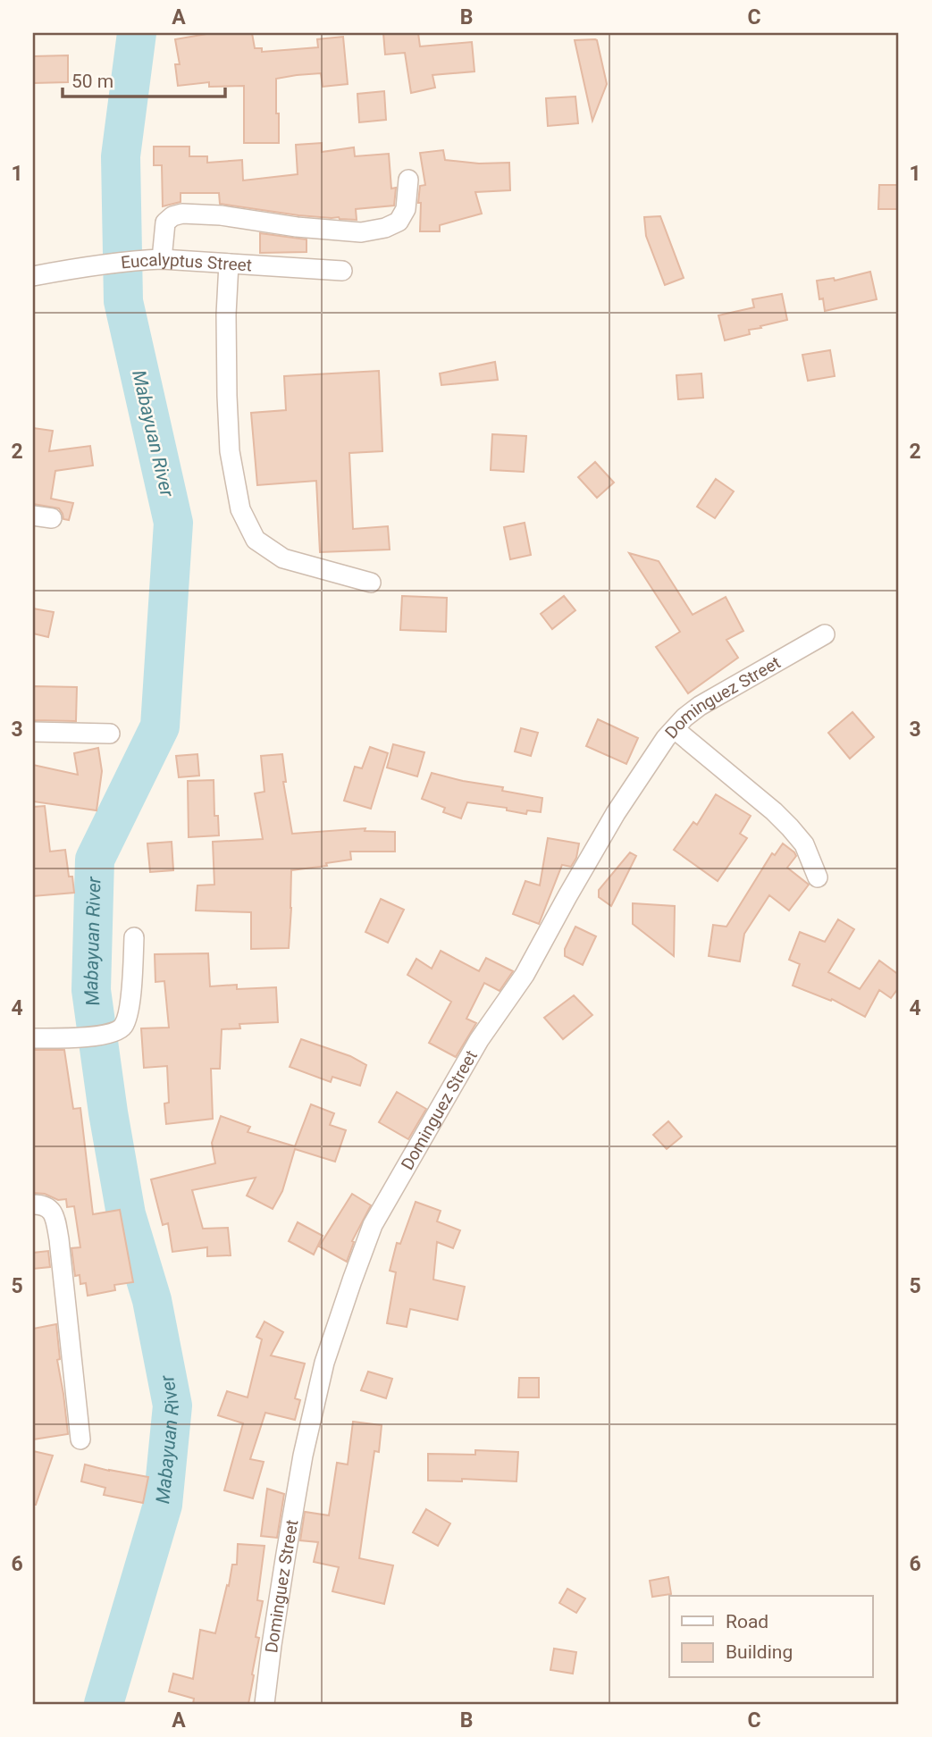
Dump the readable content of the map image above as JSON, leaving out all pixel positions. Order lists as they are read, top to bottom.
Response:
{
  "streets": {
    "street": ["Eucalyptus Street", "Dominguez Street"]
  },
  "water": ["Mabayuan River"],
  "legend": ["Road", "Building"],
  "scale_bar": "50 m",
  "grid": {
    "columns": ["A", "B", "C"],
    "rows": [
      "1",
      "2",
      "3",
      "4",
      "5",
      "6"
    ]
  }
}
